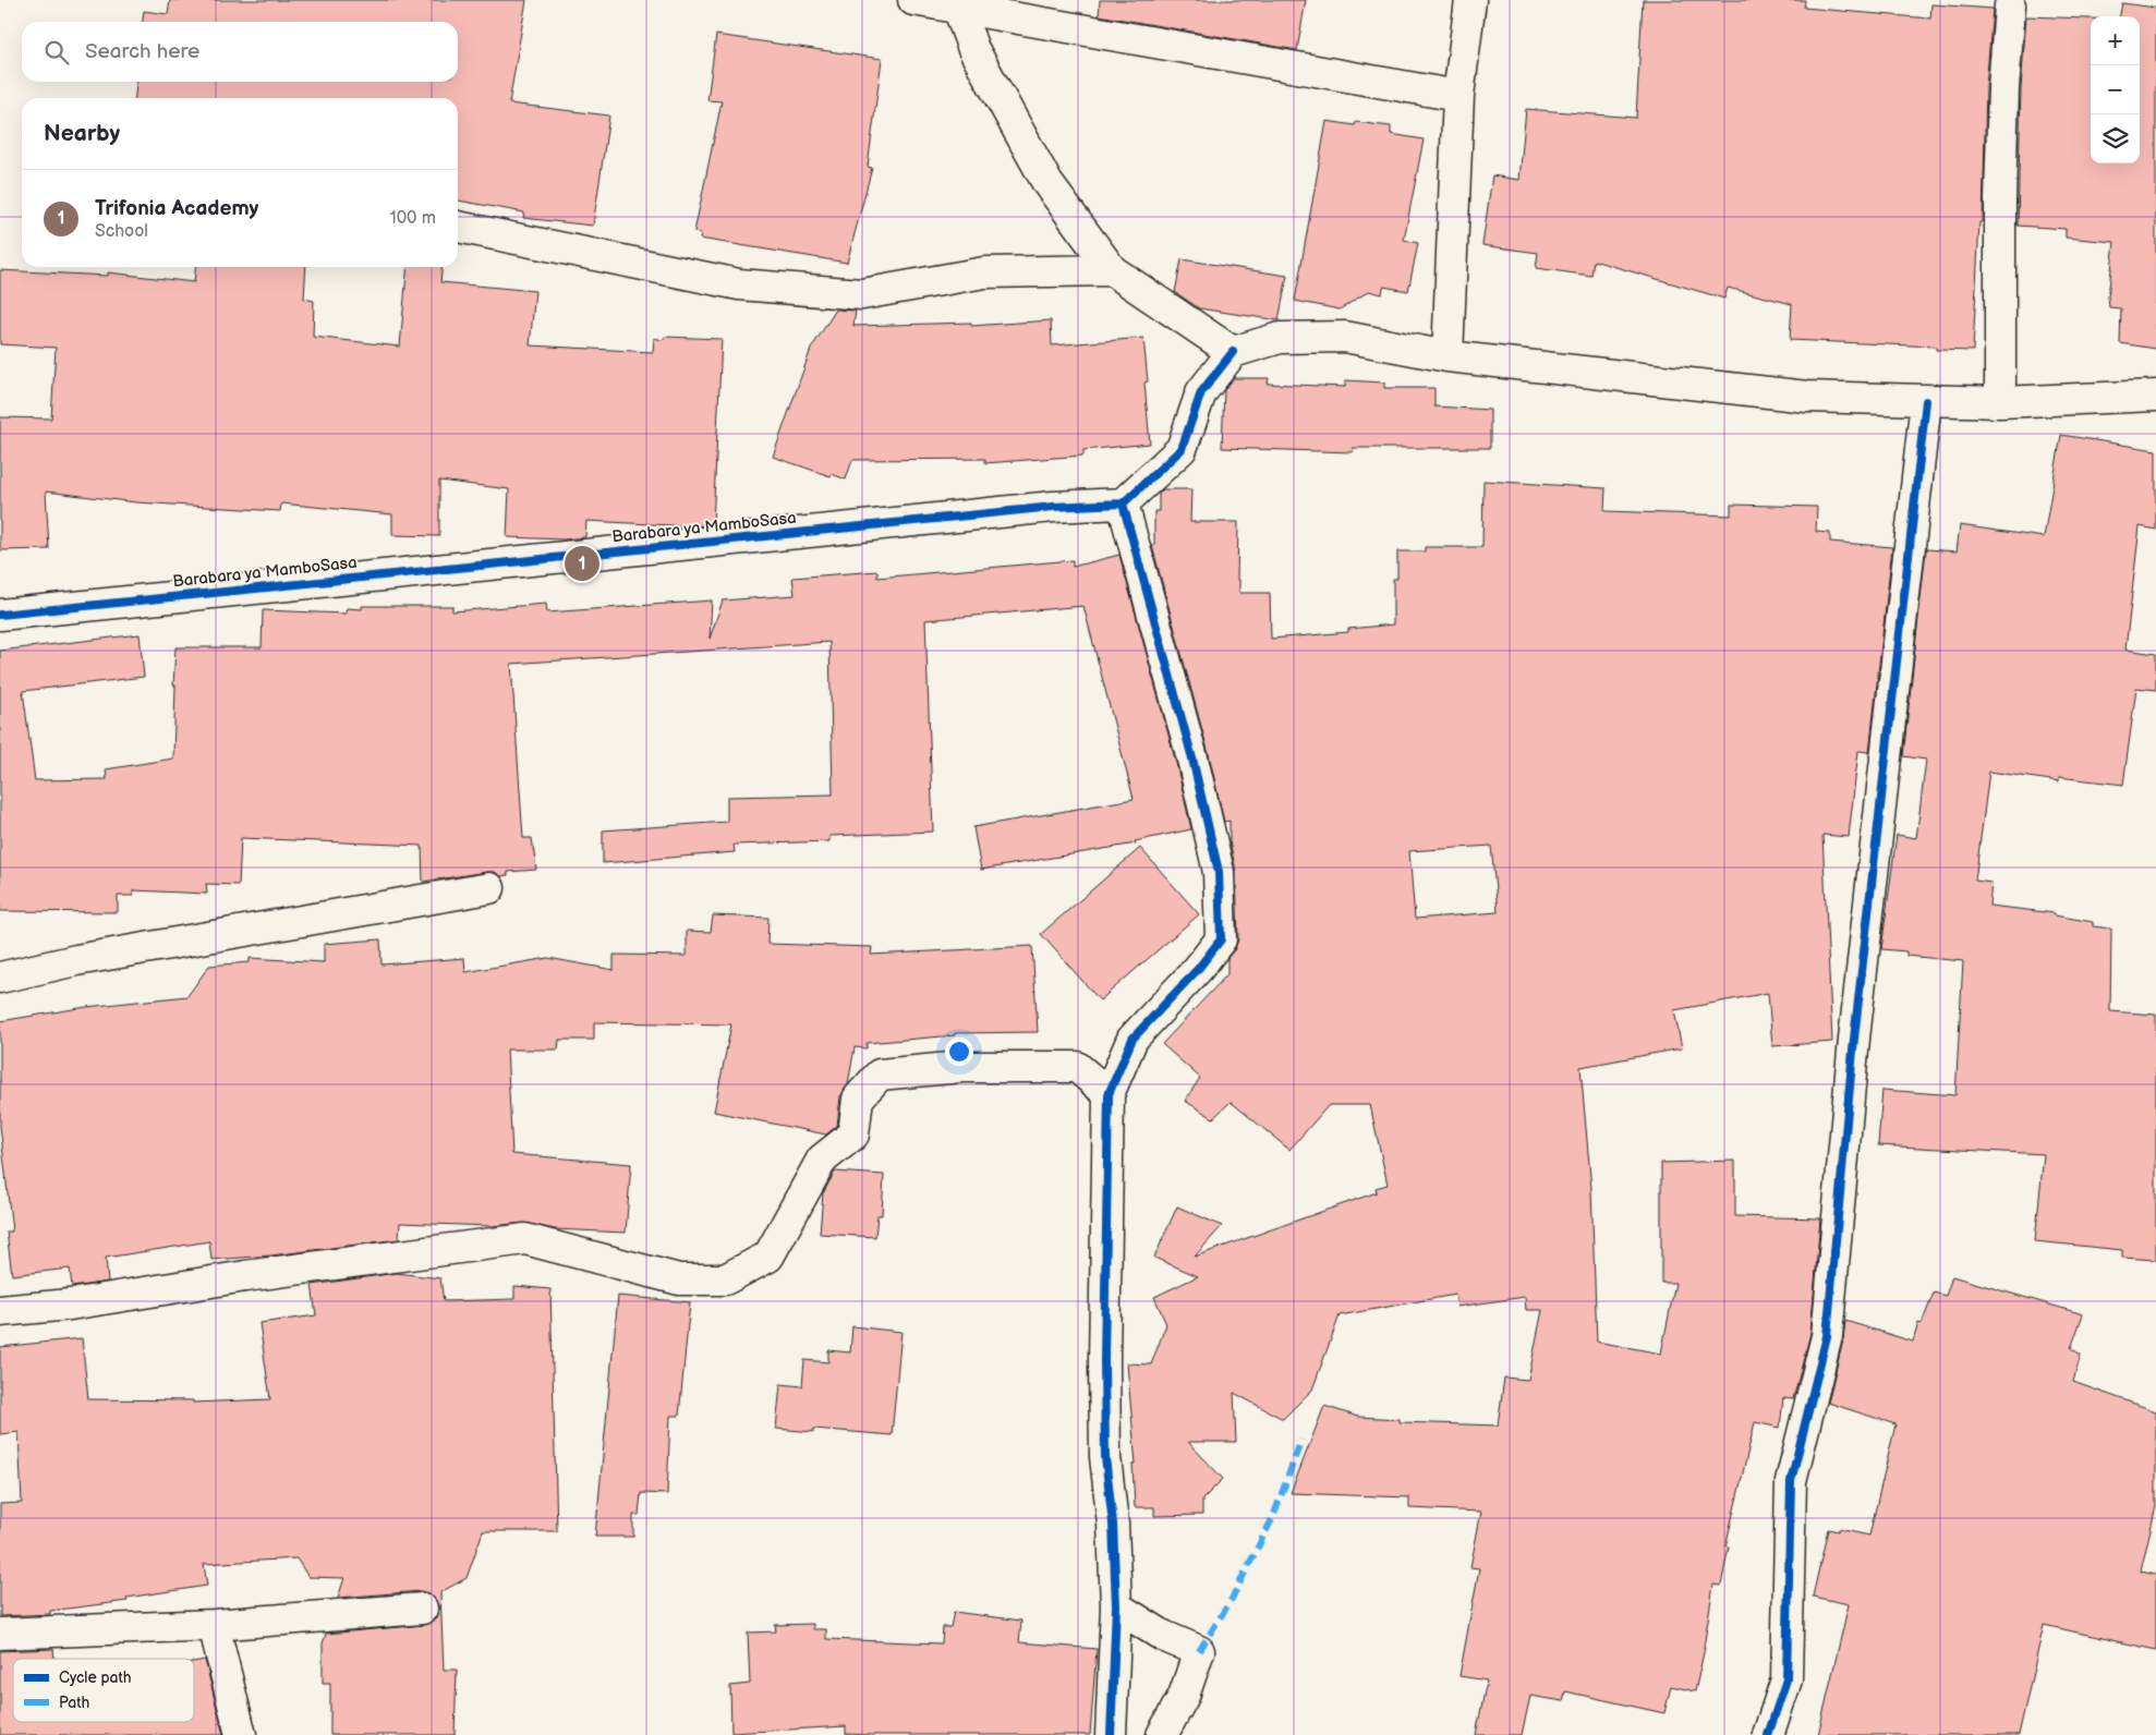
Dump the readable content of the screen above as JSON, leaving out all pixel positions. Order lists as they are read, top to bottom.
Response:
{
  "streets": {
    "street": ["Barabara ya MamboSasa"]
  },
  "legend": ["Cycle path", "Path"],
  "page": {
    "map_buttons": ["+", "−"],
    "search": "Search here",
    "heading": "Nearby",
    "list": [
      {
        "mark": "1",
        "name": "Trifonia Academy",
        "note": "School",
        "value": "100 m"
      }
    ],
    "pins": "1"
  }
}
